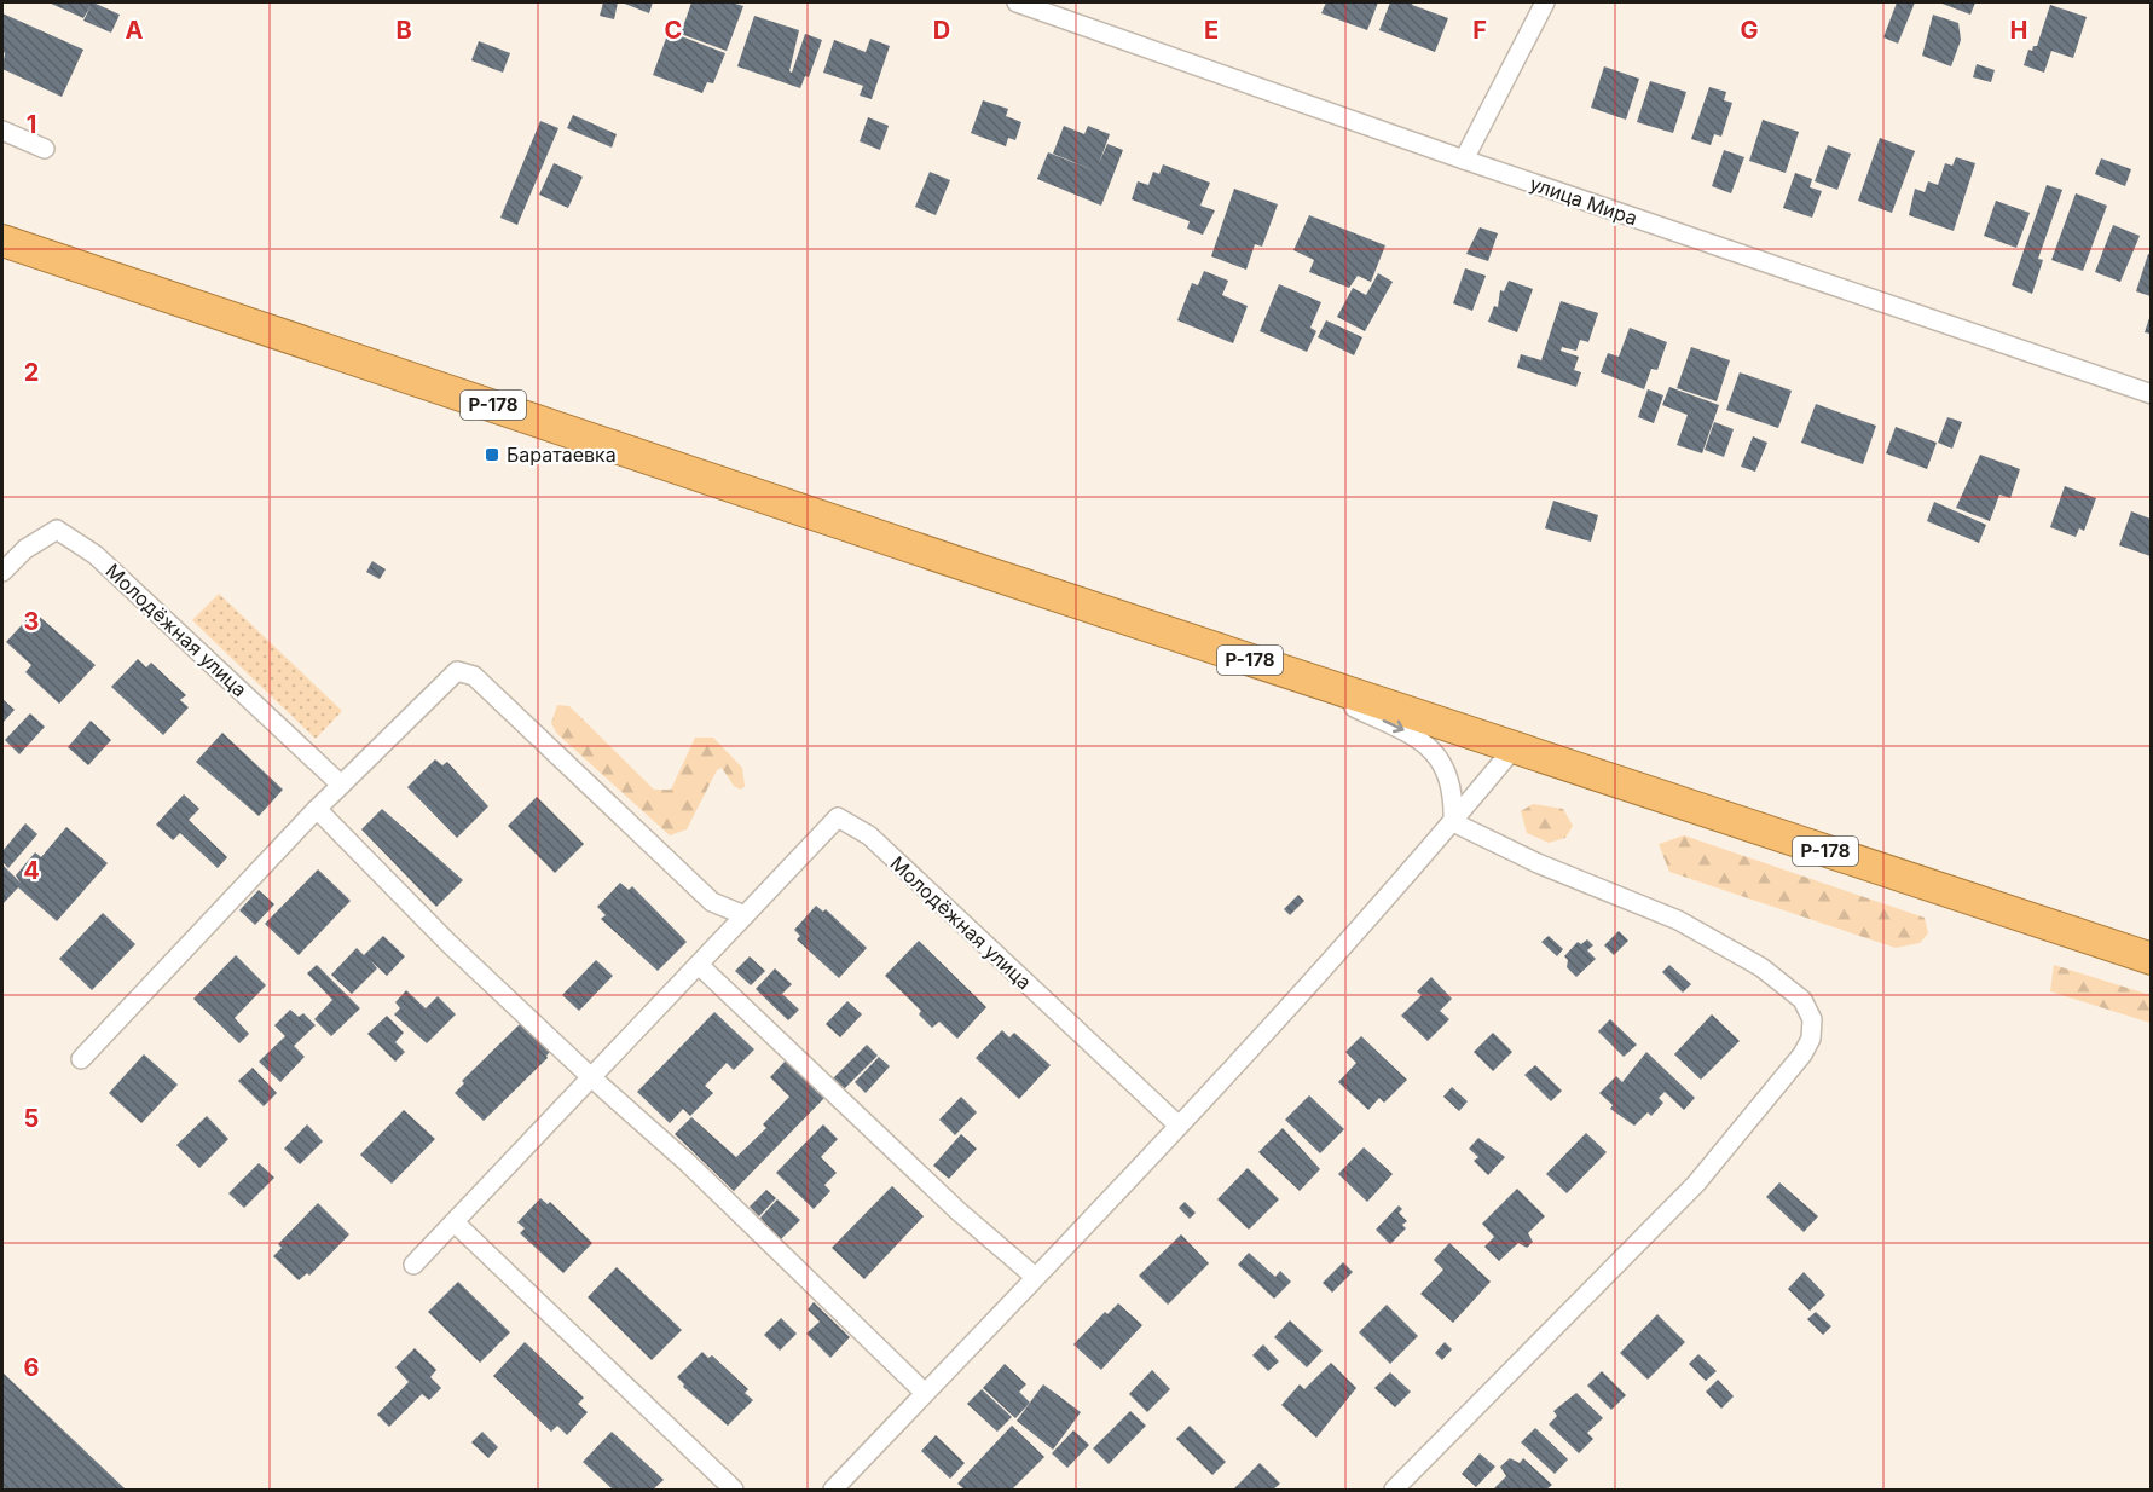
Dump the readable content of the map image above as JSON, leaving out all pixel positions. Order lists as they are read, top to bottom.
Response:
{
  "streets": {
    "highway": ["Р-178"],
    "street": ["улица Мира", "Молодёжная улица"]
  },
  "places": {
    "transit": ["Баратаевка"]
  },
  "grid": {
    "columns": [
      "A",
      "B",
      "C",
      "D",
      "E",
      "F",
      "G",
      "H"
    ],
    "rows": [
      "1",
      "2",
      "3",
      "4",
      "5",
      "6"
    ]
  }
}
